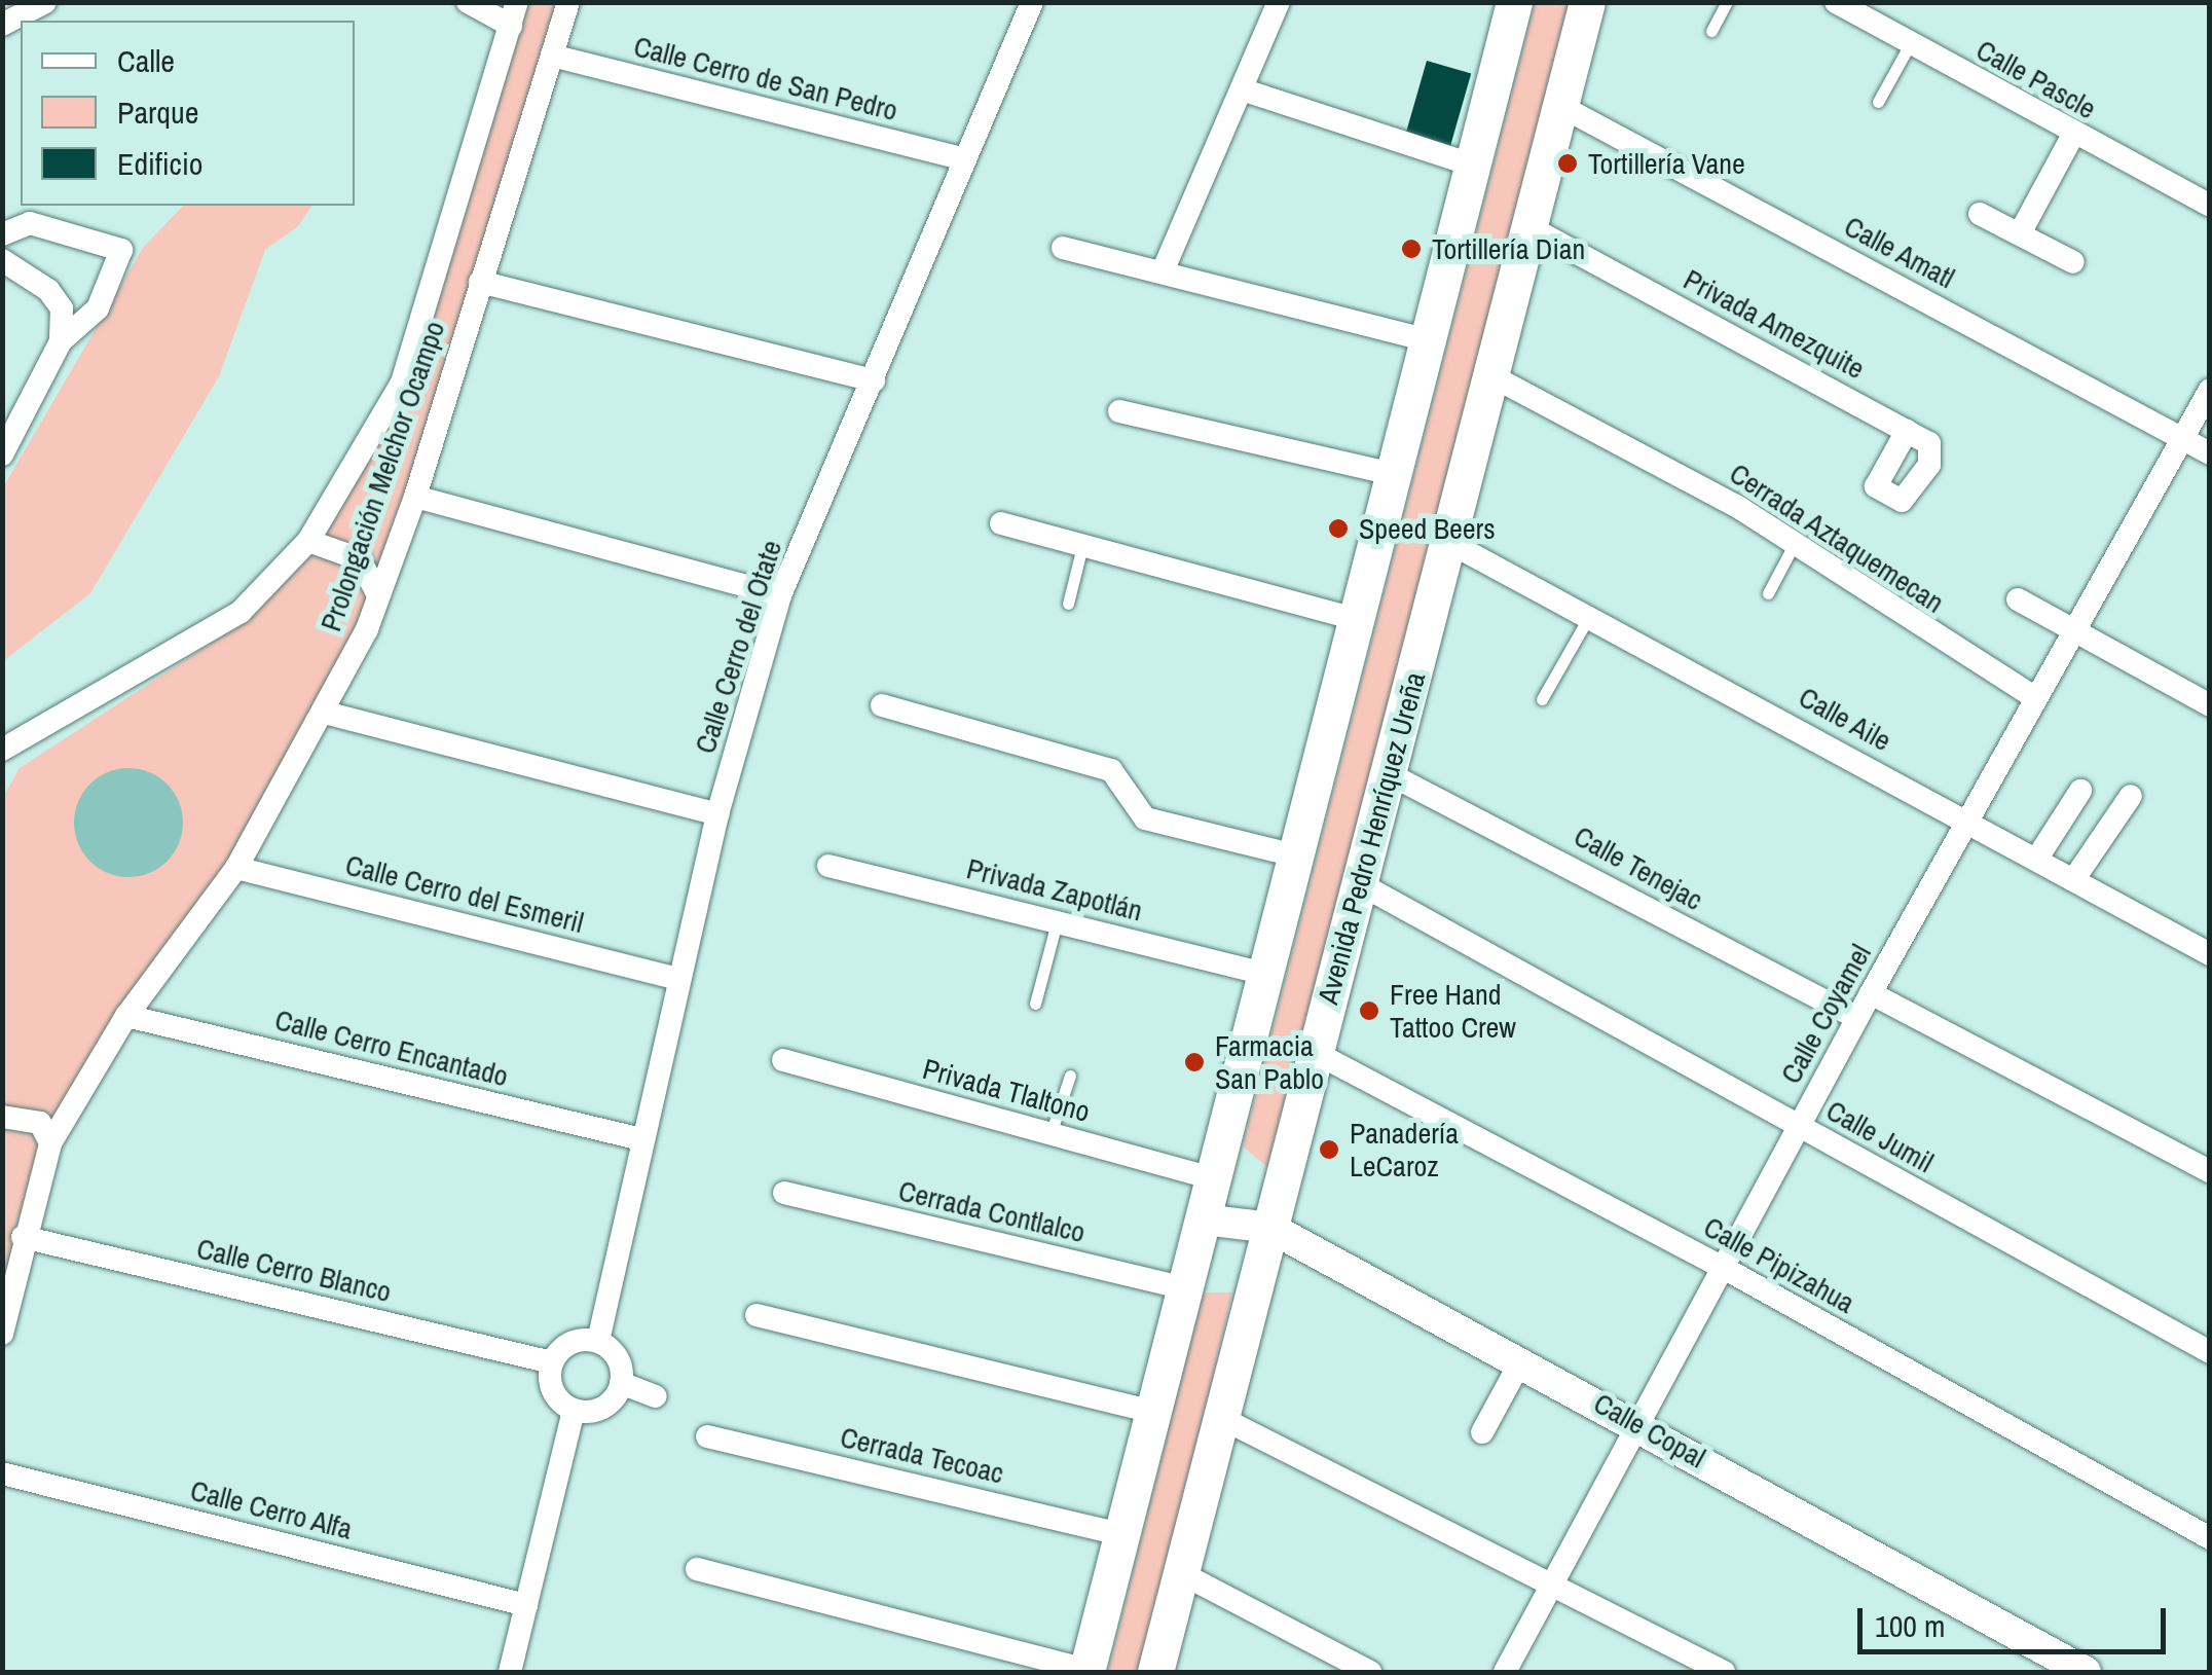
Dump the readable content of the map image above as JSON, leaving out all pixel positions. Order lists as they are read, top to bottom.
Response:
{
  "streets": {
    "main road": ["Avenida Pedro Henríquez Ureña"],
    "street": [
      "Calle Cerro de San Pedro",
      "Calle Pascle",
      "Calle Amatl",
      "Privada Amezquite",
      "Prolongación Melchor Ocampo",
      "Cerrada Aztaquemecan",
      "Calle Cerro del Otate",
      "Calle Aile",
      "Calle Tenejac",
      "Privada Zapotlán",
      "Calle Cerro del Esmeril",
      "Calle Coyamel",
      "Calle Cerro Encantado",
      "Privada Tlaltono",
      "Calle Jumil",
      "Cerrada Contlalco",
      "Calle Pipizahua",
      "Calle Cerro Blanco",
      "Calle Copal",
      "Cerrada Tecoac",
      "Calle Cerro Alfa"
    ]
  },
  "crossings": [
    ["Calle Cerro de San Pedro", "Prolongación Melchor Ocampo"],
    ["Calle Cerro de San Pedro", "Calle Cerro del Otate"],
    ["Calle Amatl", "Avenida Pedro Henríquez Ureña"],
    ["Calle Amatl", "Calle Coyamel"],
    ["Privada Amezquite", "Avenida Pedro Henríquez Ureña"],
    ["Prolongación Melchor Ocampo", "Calle Cerro del Esmeril"],
    ["Prolongación Melchor Ocampo", "Calle Cerro Encantado"],
    ["Prolongación Melchor Ocampo", "Calle Cerro Blanco"],
    ["Cerrada Aztaquemecan", "Avenida Pedro Henríquez Ureña"],
    ["Cerrada Aztaquemecan", "Calle Coyamel"],
    ["Calle Cerro del Otate", "Calle Cerro del Esmeril"],
    ["Calle Cerro del Otate", "Calle Cerro Encantado"],
    ["Calle Cerro del Otate", "Calle Cerro Blanco"],
    ["Calle Aile", "Avenida Pedro Henríquez Ureña"],
    ["Calle Aile", "Calle Coyamel"],
    ["Avenida Pedro Henríquez Ureña", "Calle Tenejac"],
    ["Avenida Pedro Henríquez Ureña", "Calle Jumil"],
    ["Avenida Pedro Henríquez Ureña", "Calle Pipizahua"],
    ["Avenida Pedro Henríquez Ureña", "Calle Copal"],
    ["Calle Tenejac", "Calle Coyamel"],
    ["Calle Coyamel", "Calle Jumil"],
    ["Calle Coyamel", "Calle Pipizahua"],
    ["Calle Coyamel", "Calle Copal"]
  ],
  "places": [
    "Tortillería Vane",
    "Tortillería Dian",
    "Speed Beers",
    "Free Hand Tattoo Crew",
    "Farmacia San Pablo",
    "Panadería LeCaroz"
  ],
  "legend": ["Calle", "Parque", "Edificio"],
  "scale_bar": "100 m"
}
